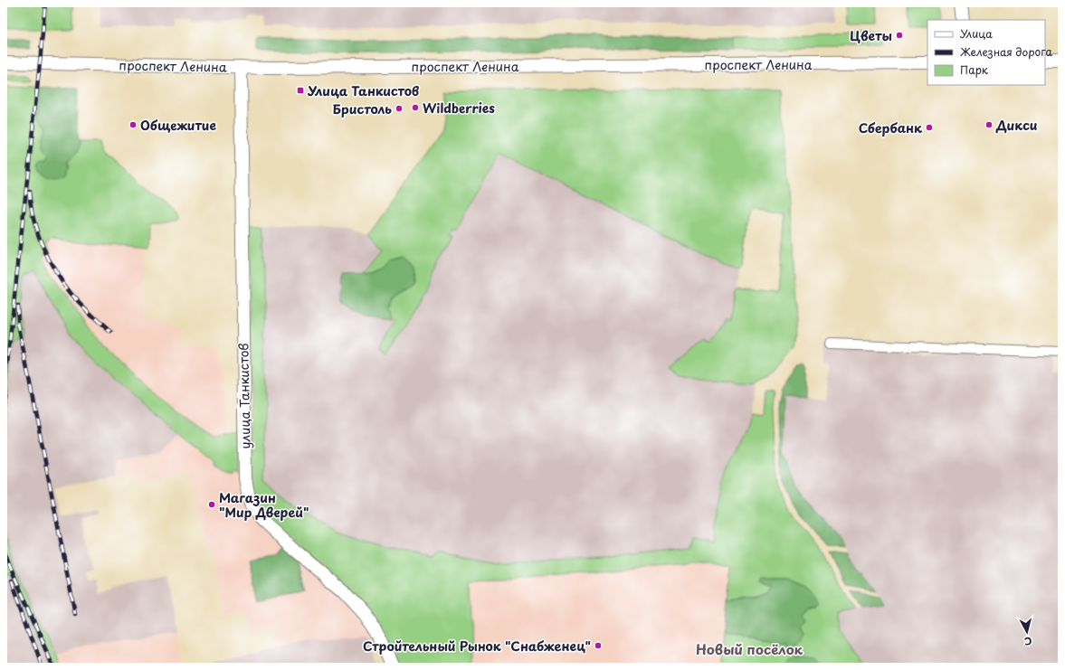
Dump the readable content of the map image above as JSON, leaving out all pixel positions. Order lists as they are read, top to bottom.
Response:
{
  "streets": {
    "main road": ["проспект Ленина", "улица Танкистов"]
  },
  "crossings": [
    ["проспект Ленина", "улица Танкистов"]
  ],
  "districts": ["Новый посёлок"],
  "places": {
    "other": [
      "Цветы",
      "Wildberries",
      "Бристоль",
      "Общежитие",
      "Дикси",
      "Сбербанк",
      "Магазин \"Мир Дверей\"",
      "Стройтельный Рынок \"Снабженец\""
    ],
    "transit": ["Улица Танкистов"]
  },
  "legend": ["Улица", "Железная дорога", "Парк"],
  "north": "bottom"
}
